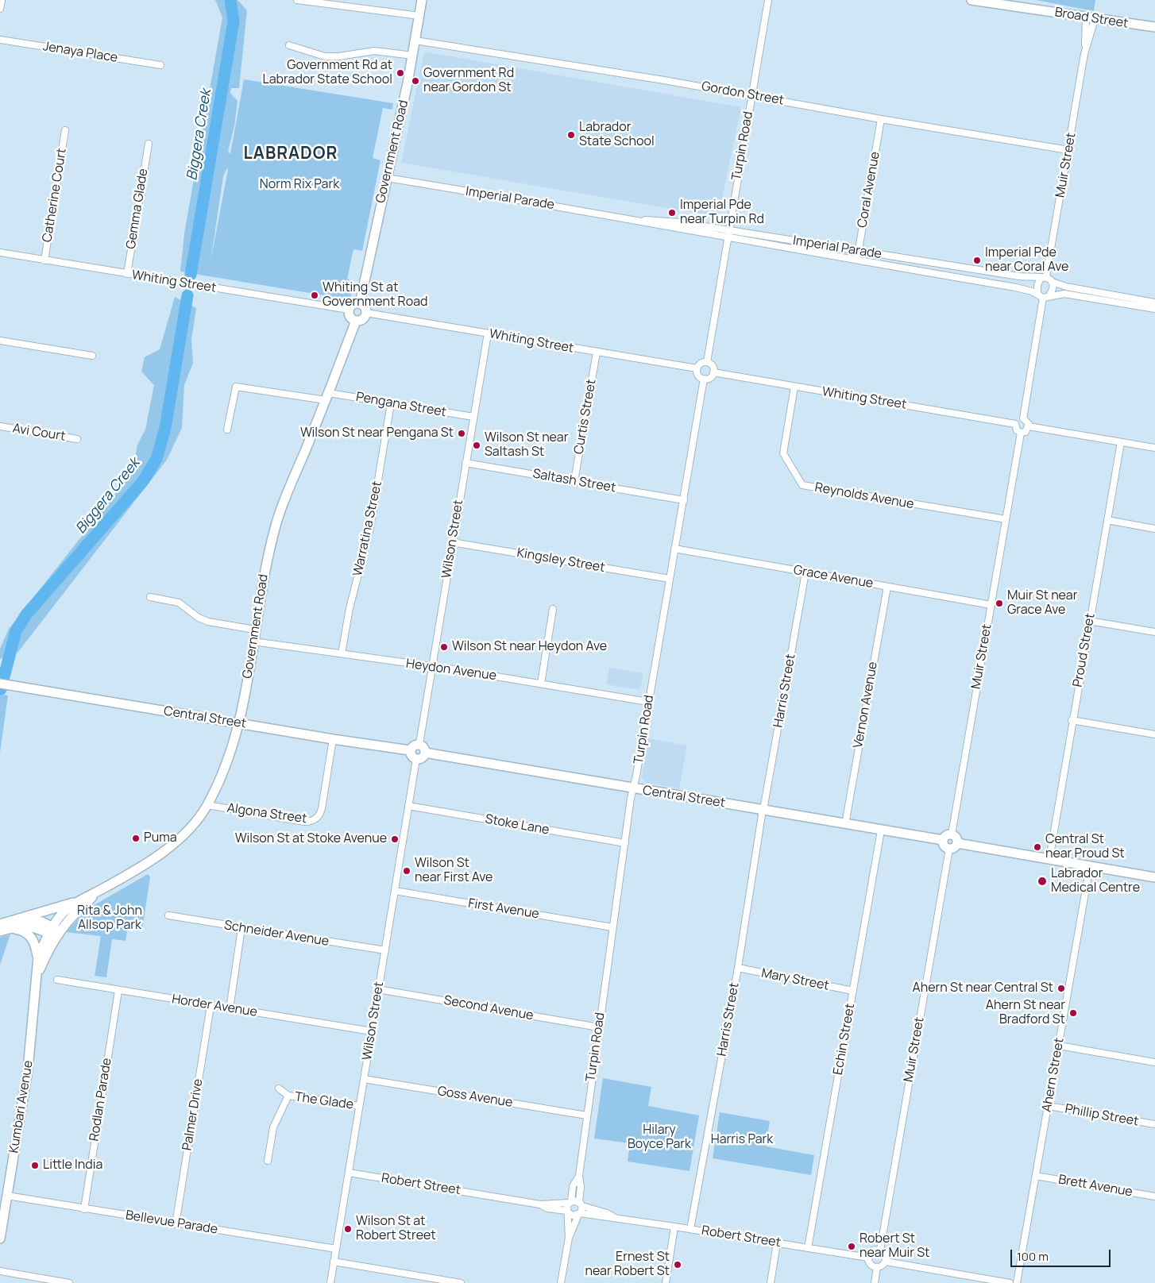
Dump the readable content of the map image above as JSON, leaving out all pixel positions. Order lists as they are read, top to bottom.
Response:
{
  "streets": {
    "main road": [
      "Broad Street",
      "Government Road",
      "Central Street",
      "Kumbari Avenue"
    ],
    "street": [
      "Jenaya Place",
      "Gordon Street",
      "Turpin Road",
      "Muir Street",
      "Coral Avenue",
      "Catherine Court",
      "Imperial Parade",
      "Gemma Glade",
      "Whiting Street",
      "Pengana Street",
      "Curtis Street",
      "Avi Court",
      "Saltash Street",
      "Reynolds Avenue",
      "Warratina Street",
      "Wilson Street",
      "Kingsley Street",
      "Grace Avenue",
      "Proud Street",
      "Heydon Avenue",
      "Harris Street",
      "Vernon Avenue",
      "Algona Street",
      "Stoke Lane",
      "First Avenue",
      "Schneider Avenue",
      "Mary Street",
      "Horder Avenue",
      "Second Avenue",
      "Echin Street",
      "Ahern Street",
      "Goss Avenue",
      "Rodlan Parade",
      "The Glade",
      "Palmer Drive",
      "Phillip Street",
      "Robert Street",
      "Brett Avenue",
      "Bellevue Parade"
    ]
  },
  "crossings": [
    ["Broad Street", "Muir Street"],
    ["Gordon Street", "Turpin Road"],
    ["Gordon Street", "Government Road"],
    ["Gordon Street", "Muir Street"],
    ["Gordon Street", "Coral Avenue"],
    ["Turpin Road", "Imperial Parade"],
    ["Turpin Road", "Whiting Street"],
    ["Turpin Road", "Saltash Street"],
    ["Turpin Road", "Kingsley Street"],
    ["Turpin Road", "Grace Avenue"],
    ["Turpin Road", "Heydon Avenue"],
    ["Turpin Road", "Central Street"],
    ["Turpin Road", "Stoke Lane"],
    ["Turpin Road", "First Avenue"],
    ["Turpin Road", "Second Avenue"],
    ["Turpin Road", "Goss Avenue"],
    ["Turpin Road", "Robert Street"],
    ["Government Road", "Imperial Parade"],
    ["Government Road", "Whiting Street"],
    ["Government Road", "Pengana Street"],
    ["Government Road", "Heydon Avenue"],
    ["Government Road", "Central Street"],
    ["Government Road", "Algona Street"],
    ["Government Road", "Kumbari Avenue"],
    ["Muir Street", "Imperial Parade"],
    ["Muir Street", "Whiting Street"],
    ["Muir Street", "Reynolds Avenue"],
    ["Muir Street", "Grace Avenue"],
    ["Muir Street", "Central Street"],
    ["Muir Street", "Robert Street"],
    ["Coral Avenue", "Imperial Parade"],
    ["Catherine Court", "Whiting Street"],
    ["Gemma Glade", "Whiting Street"],
    ["Whiting Street", "Curtis Street"],
    ["Whiting Street", "Reynolds Avenue"],
    ["Whiting Street", "Wilson Street"],
    ["Pengana Street", "Warratina Street"],
    ["Pengana Street", "Wilson Street"],
    ["Curtis Street", "Saltash Street"],
    ["Saltash Street", "Wilson Street"],
    ["Warratina Street", "Heydon Avenue"],
    ["Wilson Street", "Kingsley Street"],
    ["Wilson Street", "Heydon Avenue"],
    ["Wilson Street", "Central Street"],
    ["Wilson Street", "Stoke Lane"],
    ["Wilson Street", "First Avenue"],
    ["Wilson Street", "Schneider Avenue"],
    ["Wilson Street", "Horder Avenue"],
    ["Wilson Street", "Second Avenue"],
    ["Wilson Street", "Goss Avenue"],
    ["Wilson Street", "The Glade"],
    ["Wilson Street", "Robert Street"],
    ["Wilson Street", "Bellevue Parade"],
    ["Grace Avenue", "Harris Street"],
    ["Grace Avenue", "Vernon Avenue"],
    ["Harris Street", "Central Street"],
    ["Harris Street", "Mary Street"],
    ["Harris Street", "Robert Street"],
    ["Vernon Avenue", "Central Street"],
    ["Central Street", "Algona Street"],
    ["Central Street", "Echin Street"],
    ["Mary Street", "Echin Street"],
    ["Horder Avenue", "Rodlan Parade"],
    ["Horder Avenue", "Palmer Drive"],
    ["Echin Street", "Robert Street"],
    ["Ahern Street", "Phillip Street"],
    ["Ahern Street", "Brett Avenue"],
    ["Rodlan Parade", "Bellevue Parade"],
    ["Kumbari Avenue", "Bellevue Parade"],
    ["Palmer Drive", "Bellevue Parade"]
  ],
  "districts": ["LABRADOR"],
  "water": ["Biggera Creek"],
  "parks": [
    "Norm Rix Park",
    "Rita & John Allsop Park",
    "Hilary Boyce Park",
    "Harris Park"
  ],
  "places": [
    "Government Rd at Labrador State School",
    "Government Rd near Gordon St",
    "Labrador State School",
    "Imperial Pde near Turpin Rd",
    "Imperial Pde near Coral Ave",
    "Whiting St at Government Road",
    "Wilson St near Pengana St",
    "Wilson St near Saltash St",
    "Muir St near Grace Ave",
    "Wilson St near Heydon Ave",
    "Puma",
    "Wilson St at Stoke Avenue",
    "Central St near Proud St",
    "Wilson St near First Ave",
    "Labrador Medical Centre",
    "Ahern St near Central St",
    "Ahern St near Bradford St",
    "Little India",
    "Wilson St at Robert Street",
    "Robert St near Muir St",
    "Ernest St near Robert St"
  ],
  "scale_bar": "100 m"
}
